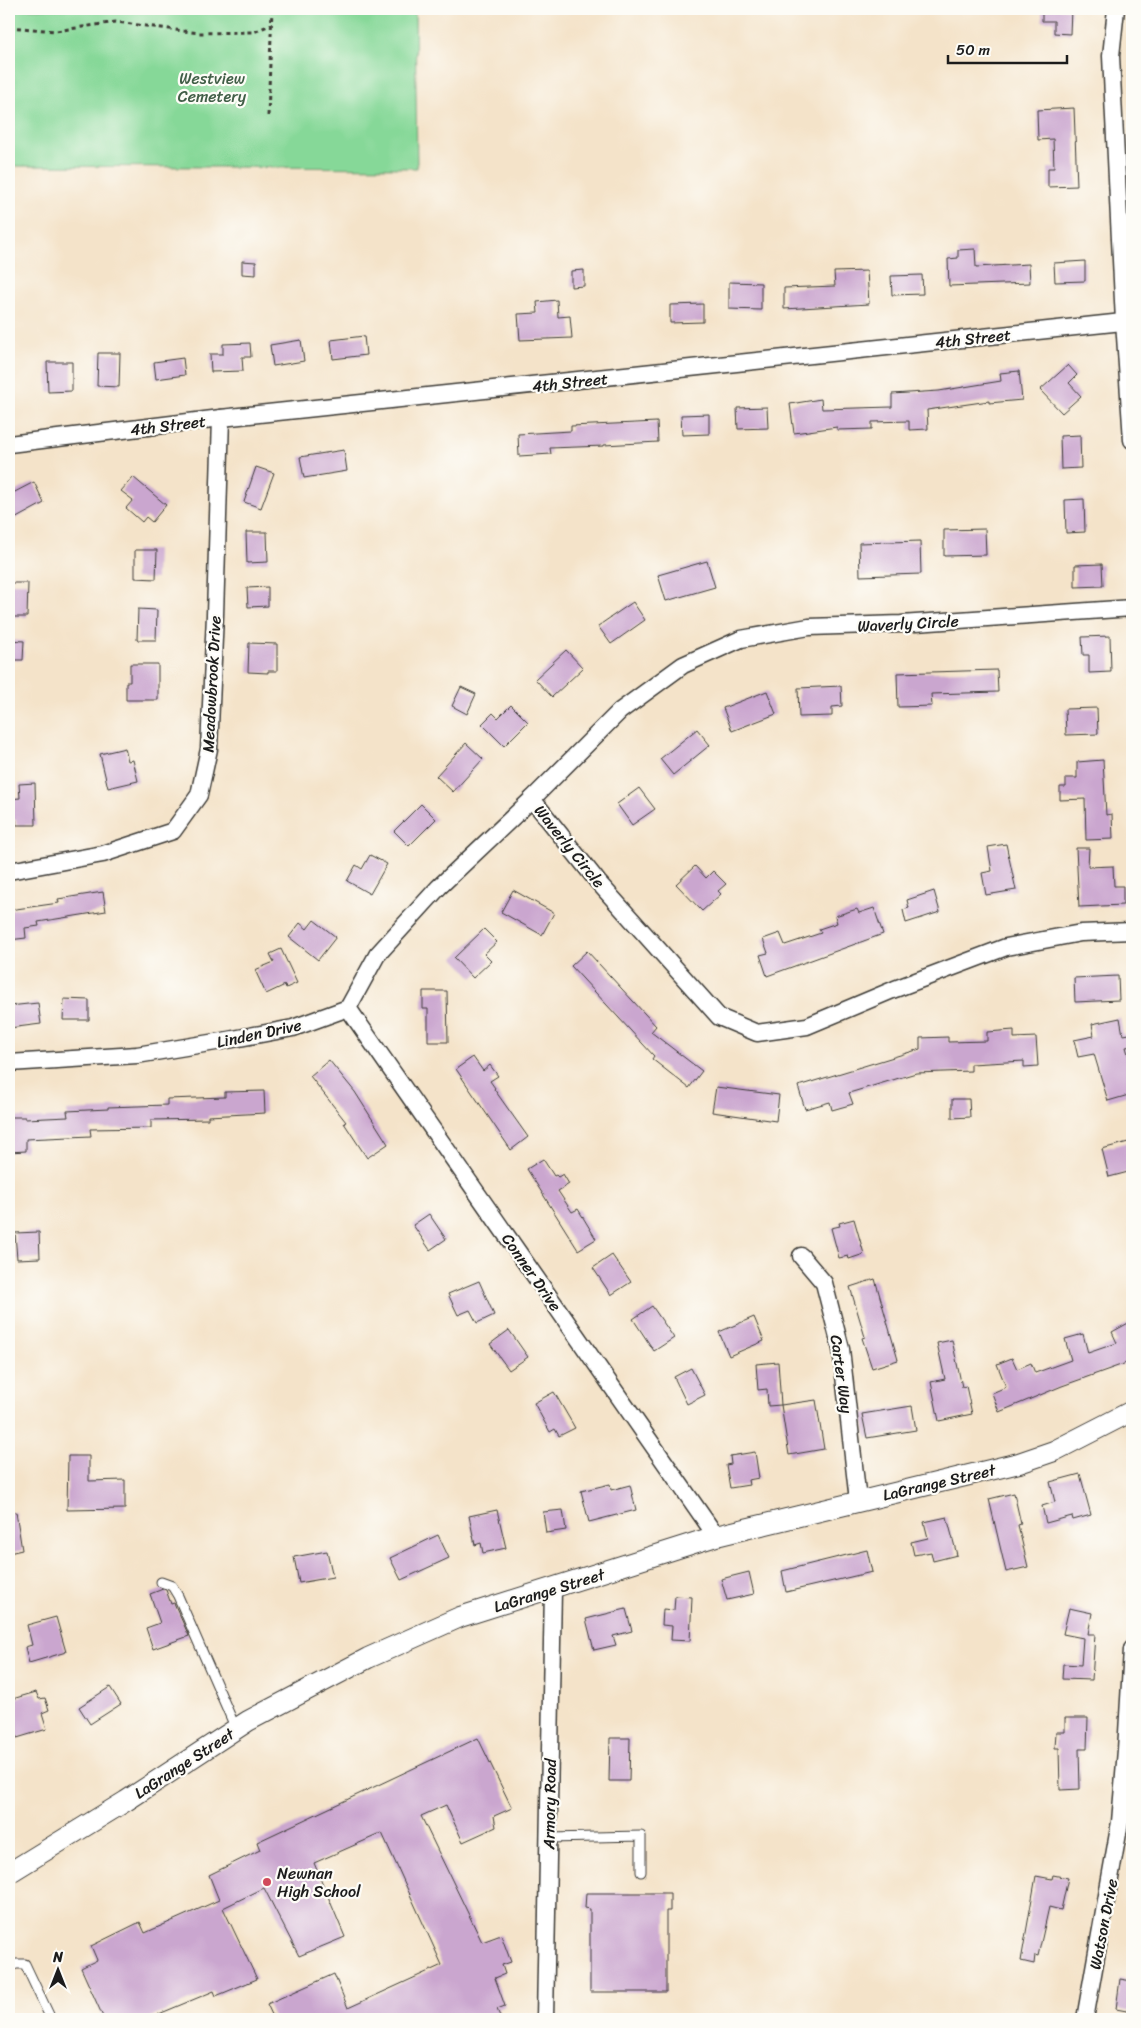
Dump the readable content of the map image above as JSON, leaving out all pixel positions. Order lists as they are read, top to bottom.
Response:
{
  "streets": {
    "street": [
      "4th Street",
      "Waverly Circle",
      "Meadowbrook Drive",
      "Linden Drive",
      "Conner Drive",
      "Carter Way",
      "LaGrange Street",
      "Armory Road",
      "Watson Drive"
    ]
  },
  "crossings": [
    ["4th Street", "Meadowbrook Drive"],
    ["Linden Drive", "Conner Drive"],
    ["Conner Drive", "LaGrange Street"],
    ["Carter Way", "LaGrange Street"],
    ["LaGrange Street", "Armory Road"]
  ],
  "parks": ["Westview Cemetery"],
  "places": ["Newnan High School"],
  "scale_bar": "50 m",
  "north": "top"
}
